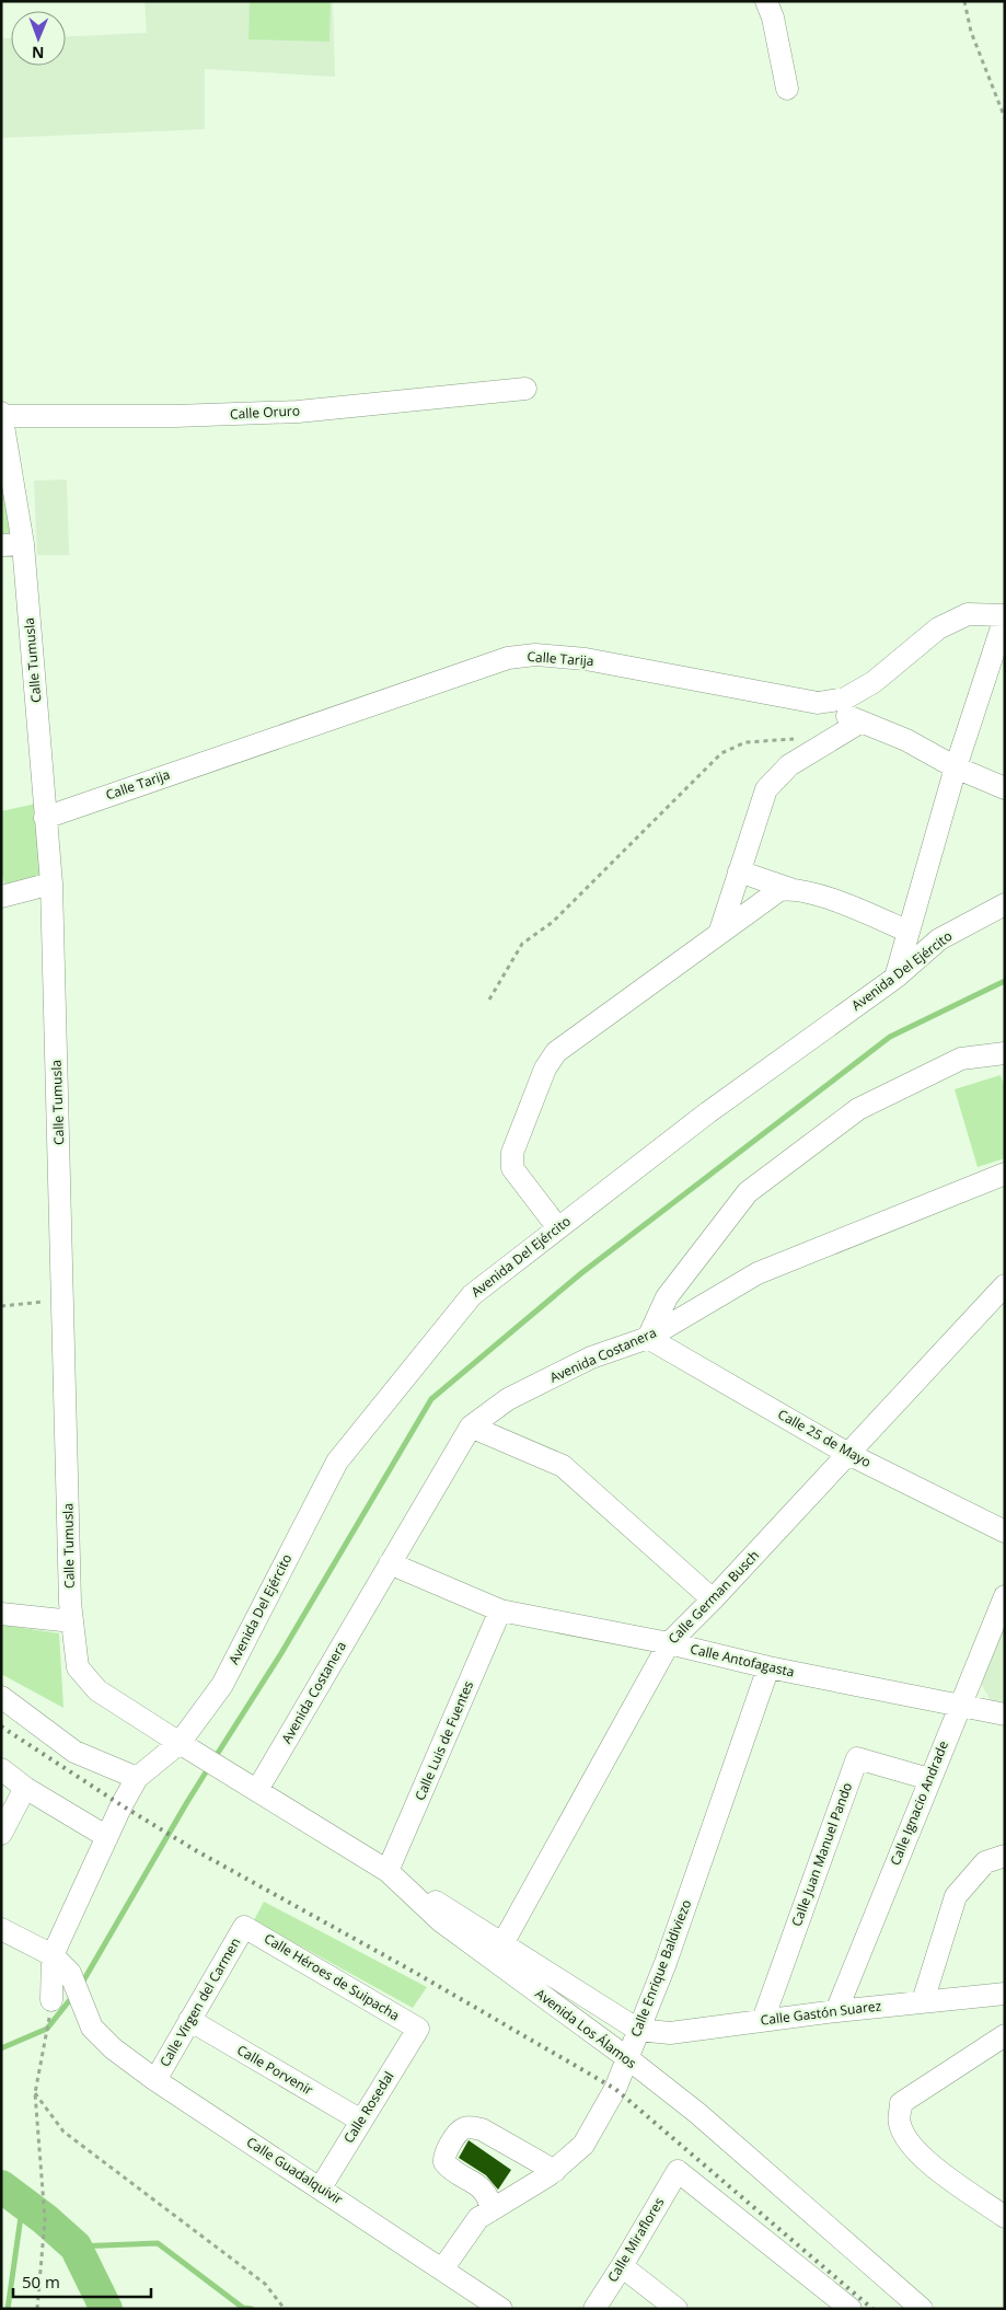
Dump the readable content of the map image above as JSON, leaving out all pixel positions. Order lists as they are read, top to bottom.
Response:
{
  "streets": {
    "street": [
      "Calle Oruro",
      "Calle Tarija",
      "Calle Tumusla",
      "Avenida Del Ejército",
      "Avenida Costanera",
      "Calle 25 de Mayo",
      "Calle German Busch",
      "Calle Antofagasta",
      "Calle Luis de Fuentes",
      "Calle Ignacio Andrade",
      "Calle Juan Manuel Pando",
      "Calle Enrique Baldiviezo",
      "Calle Héroes de Suipacha",
      "Calle Virgen del Carmen",
      "Calle Gastón Suarez",
      "Avenida Los Álamos",
      "Calle Porvenir",
      "Calle Rosedal",
      "Calle Guadalquivir",
      "Calle Miraflores"
    ]
  },
  "crossings": [
    ["Calle Oruro", "Calle Tumusla"],
    ["Calle Tarija", "Calle Tumusla"],
    ["Calle Tumusla", "Avenida Del Ejército"],
    ["Calle Tumusla", "Avenida Los Álamos"],
    ["Avenida Del Ejército", "Calle Guadalquivir"],
    ["Avenida Costanera", "Calle 25 de Mayo"],
    ["Avenida Costanera", "Calle Antofagasta"],
    ["Avenida Costanera", "Avenida Los Álamos"],
    ["Calle 25 de Mayo", "Calle German Busch"],
    ["Calle German Busch", "Calle Antofagasta"],
    ["Calle German Busch", "Avenida Los Álamos"],
    ["Calle Antofagasta", "Calle Luis de Fuentes"],
    ["Calle Antofagasta", "Calle Ignacio Andrade"],
    ["Calle Antofagasta", "Calle Enrique Baldiviezo"],
    ["Calle Luis de Fuentes", "Avenida Los Álamos"],
    ["Calle Ignacio Andrade", "Calle Juan Manuel Pando"],
    ["Calle Ignacio Andrade", "Calle Gastón Suarez"],
    ["Calle Juan Manuel Pando", "Calle Gastón Suarez"],
    ["Calle Enrique Baldiviezo", "Calle Gastón Suarez"],
    ["Calle Enrique Baldiviezo", "Avenida Los Álamos"],
    ["Calle Enrique Baldiviezo", "Calle Guadalquivir"],
    ["Calle Héroes de Suipacha", "Calle Virgen del Carmen"],
    ["Calle Héroes de Suipacha", "Calle Rosedal"],
    ["Calle Virgen del Carmen", "Calle Porvenir"],
    ["Calle Virgen del Carmen", "Calle Guadalquivir"],
    ["Calle Porvenir", "Calle Rosedal"],
    ["Calle Rosedal", "Calle Guadalquivir"]
  ],
  "scale_bar": "50 m",
  "north": "bottom"
}
